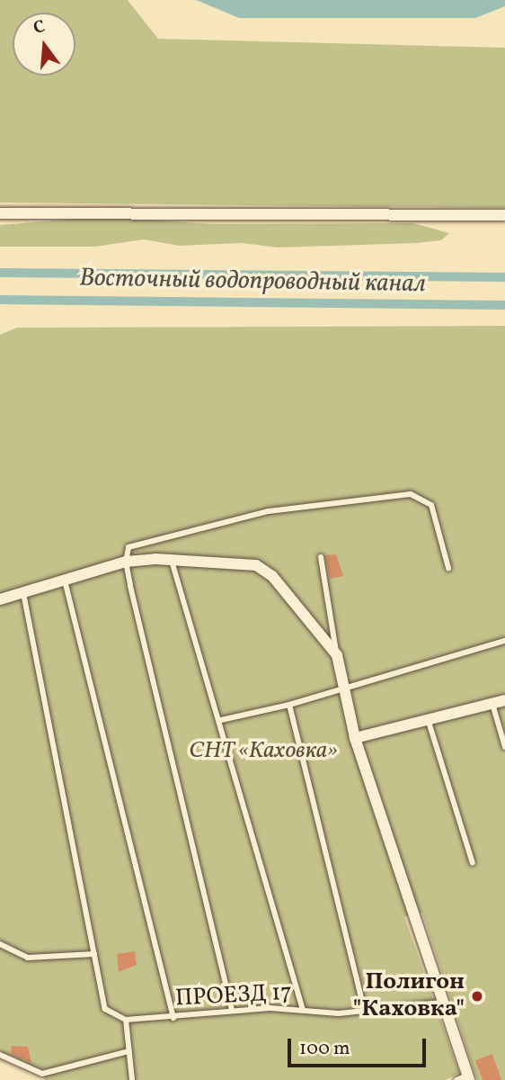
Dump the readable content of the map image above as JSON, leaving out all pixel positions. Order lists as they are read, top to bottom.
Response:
{
  "streets": {
    "lane": ["ПРОЕЗД 17"]
  },
  "water": ["Восточный водопроводный канал"],
  "parks": ["СНТ «Каховка»"],
  "places": ["Полигон \"Каховка\""],
  "scale_bar": "100 m",
  "north": "top"
}
